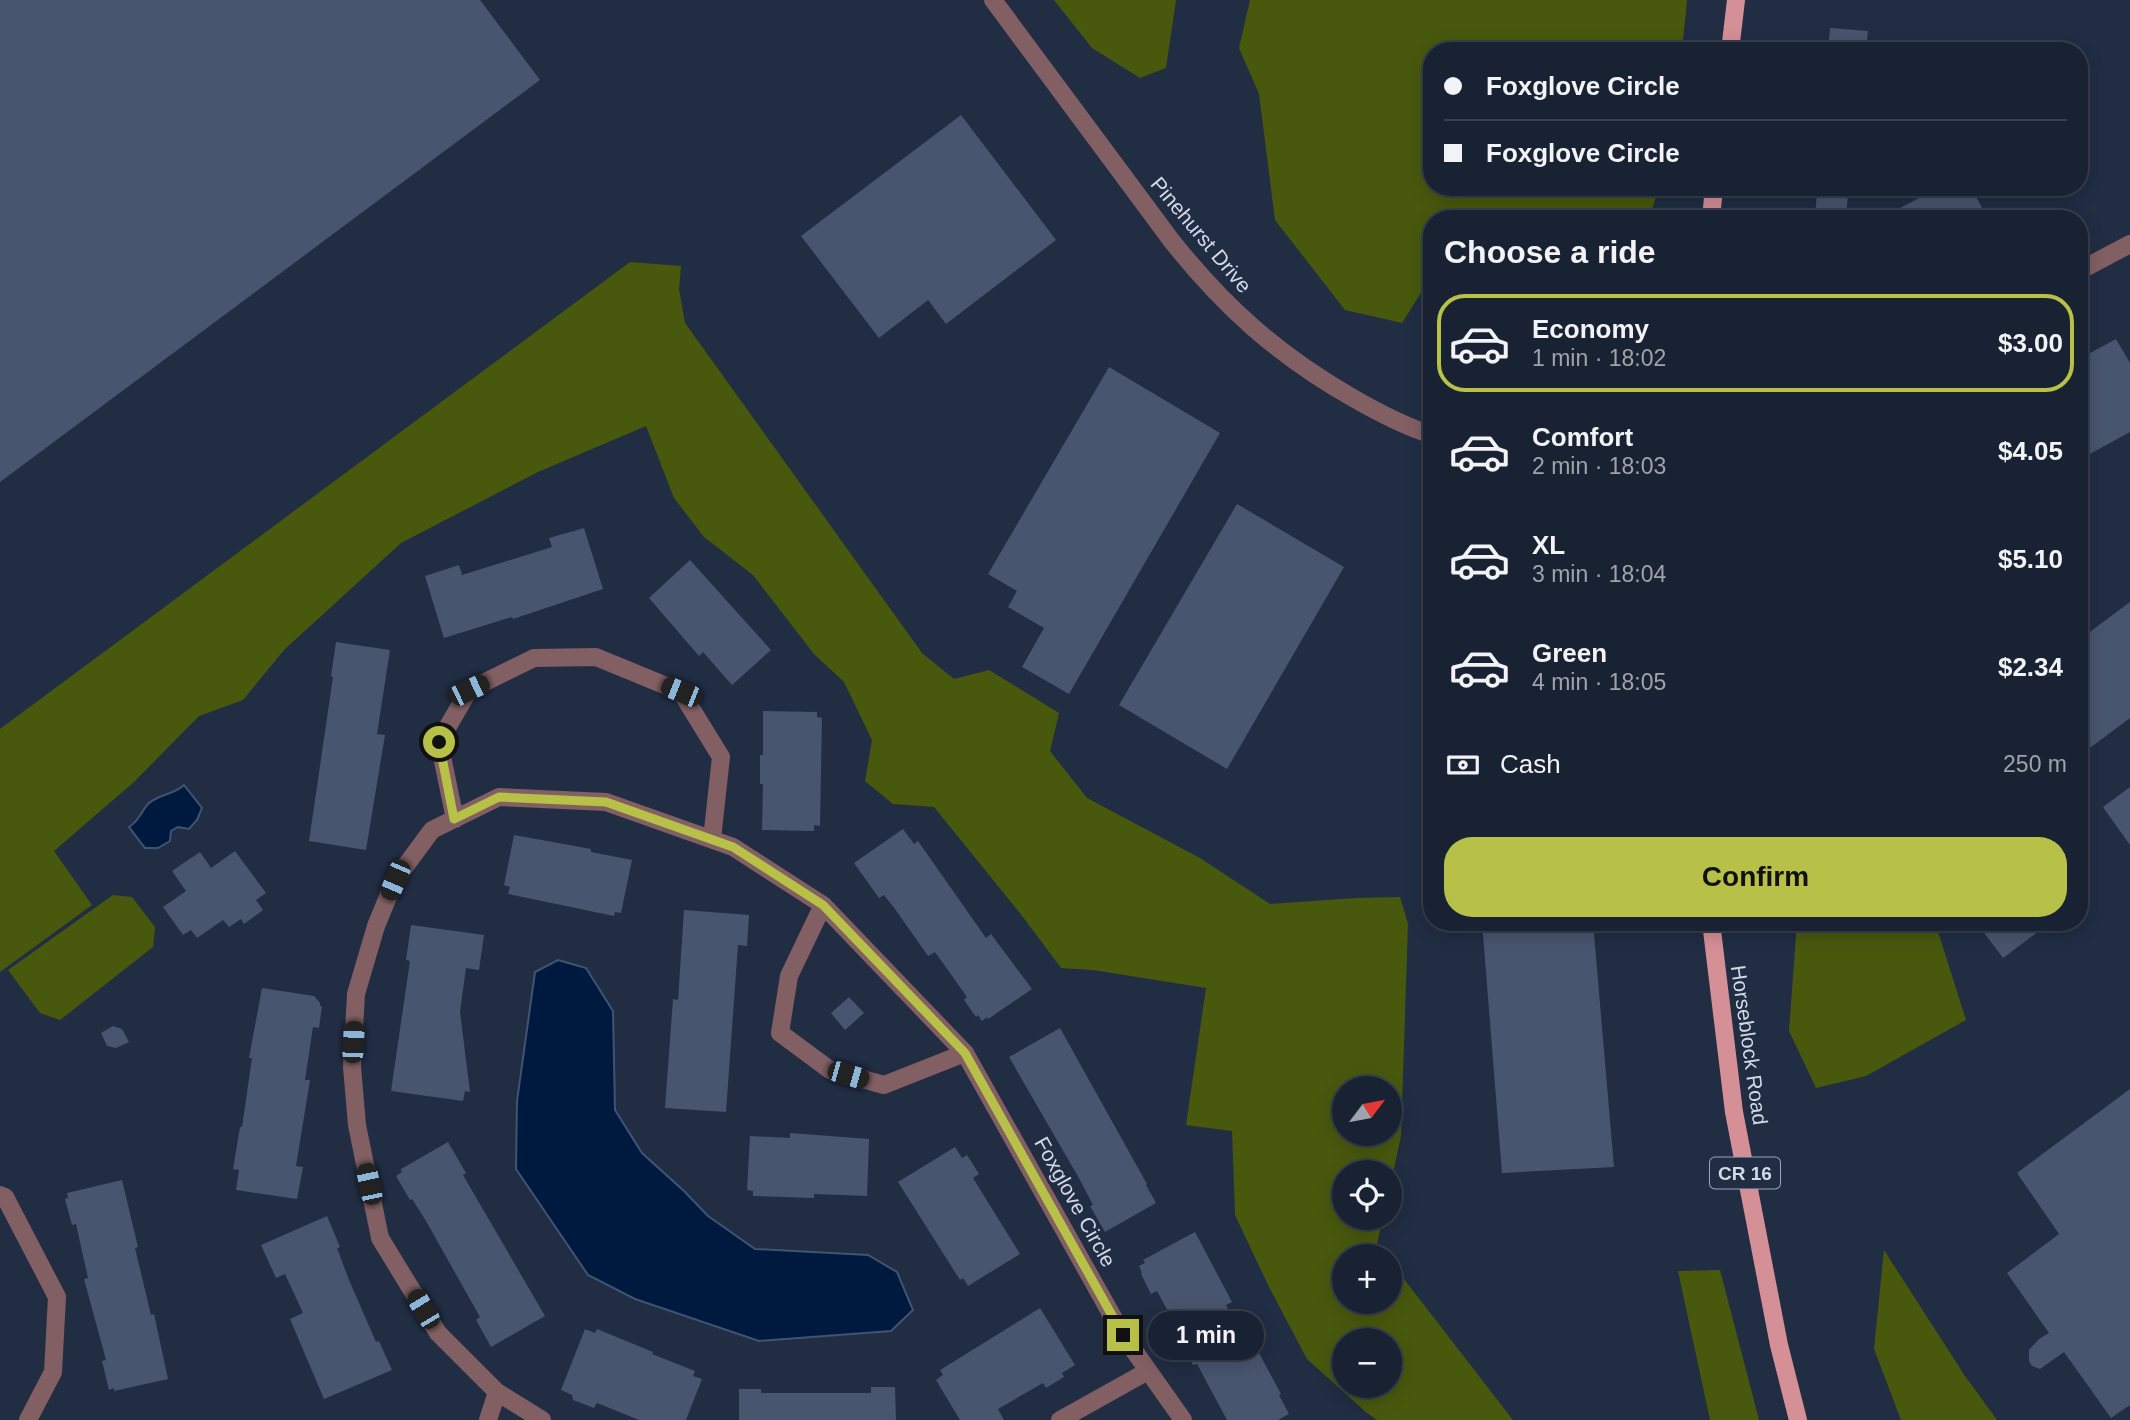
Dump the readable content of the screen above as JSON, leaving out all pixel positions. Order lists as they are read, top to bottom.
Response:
{
  "streets": {
    "main road": ["Horseblock Road", "CR 16"],
    "street": ["Pinehurst Drive", "Foxglove Circle"]
  },
  "north": "top right",
  "page": {
    "banner": ["Foxglove Circle", "Foxglove Circle"],
    "heading": "Choose a ride",
    "list": [
      {
        "name": "Economy",
        "note": "1 min · 18:02",
        "value": "$3.00"
      },
      {
        "name": "Comfort",
        "note": "2 min · 18:03",
        "value": "$4.05"
      },
      {
        "name": "XL",
        "note": "3 min · 18:04",
        "value": "$5.10"
      },
      {
        "name": "Green",
        "note": "4 min · 18:05",
        "value": "$2.34"
      }
    ],
    "pay": ["Cash", "250 m"],
    "buttons": "Confirm",
    "map_buttons": ["+", "−"],
    "bubble": "1 min"
  }
}
